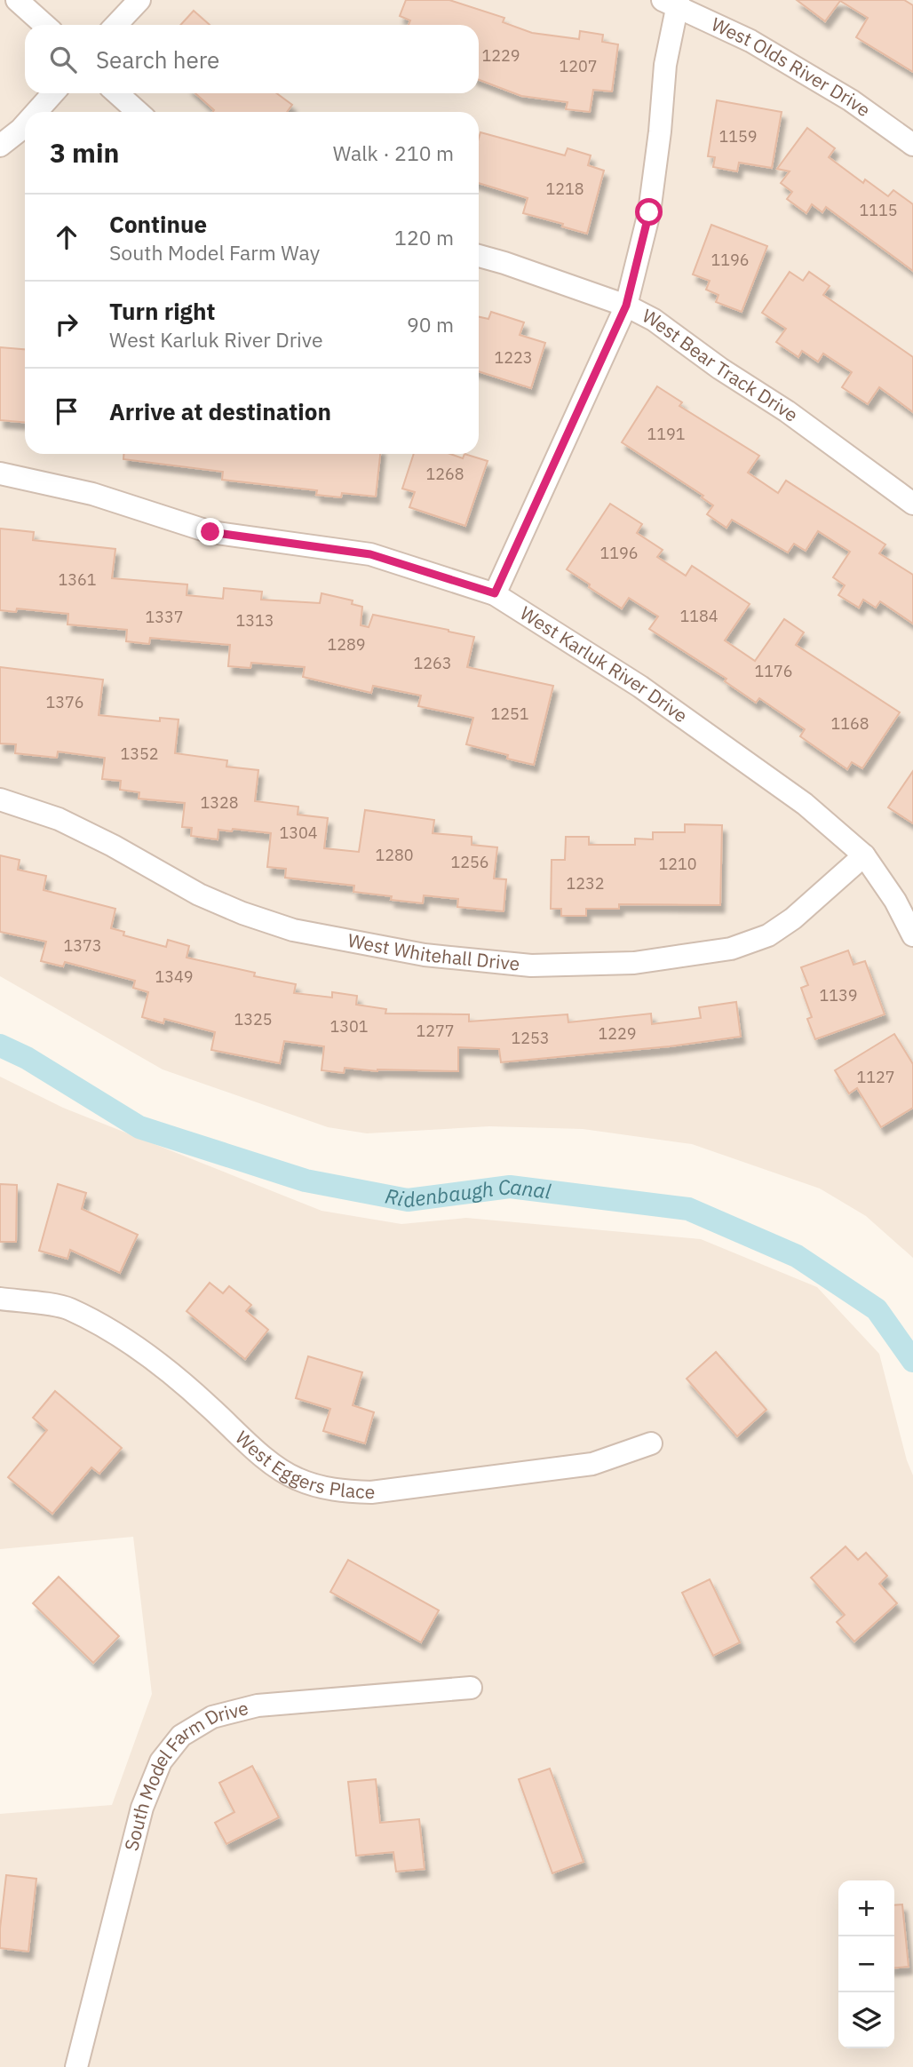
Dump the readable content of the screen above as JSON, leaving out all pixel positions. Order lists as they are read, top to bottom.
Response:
{
  "streets": {
    "street": [
      "West Olds River Drive",
      "West Bear Track Drive",
      "West Karluk River Drive",
      "West Whitehall Drive",
      "West Eggers Place",
      "South Model Farm Drive"
    ]
  },
  "crossings": [
    ["West Karluk River Drive", "West Whitehall Drive"]
  ],
  "water": ["Ridenbaugh Canal"],
  "house_numbers": [
    "1229",
    "1207",
    "1159",
    "1218",
    "1115",
    "1196",
    "1223",
    "1191",
    "1268",
    "1196",
    "1361",
    "1184",
    "1337",
    "1313",
    "1289",
    "1263",
    "1176",
    "1376",
    "1251",
    "1168",
    "1352",
    "1328",
    "1304",
    "1280",
    "1256",
    "1210",
    "1232",
    "1373",
    "1349",
    "1139",
    "1325",
    "1301",
    "1277",
    "1229",
    "1253",
    "1127"
  ],
  "page": {
    "search": "Search here",
    "heading": ["3 min", "Walk · 210 m"],
    "list": [
      ["Continue", "South Model Farm Way", "120 m"],
      ["Turn right", "West Karluk River Drive", "90 m"],
      "Arrive at destination"
    ],
    "map_buttons": ["+", "−"]
  }
}
